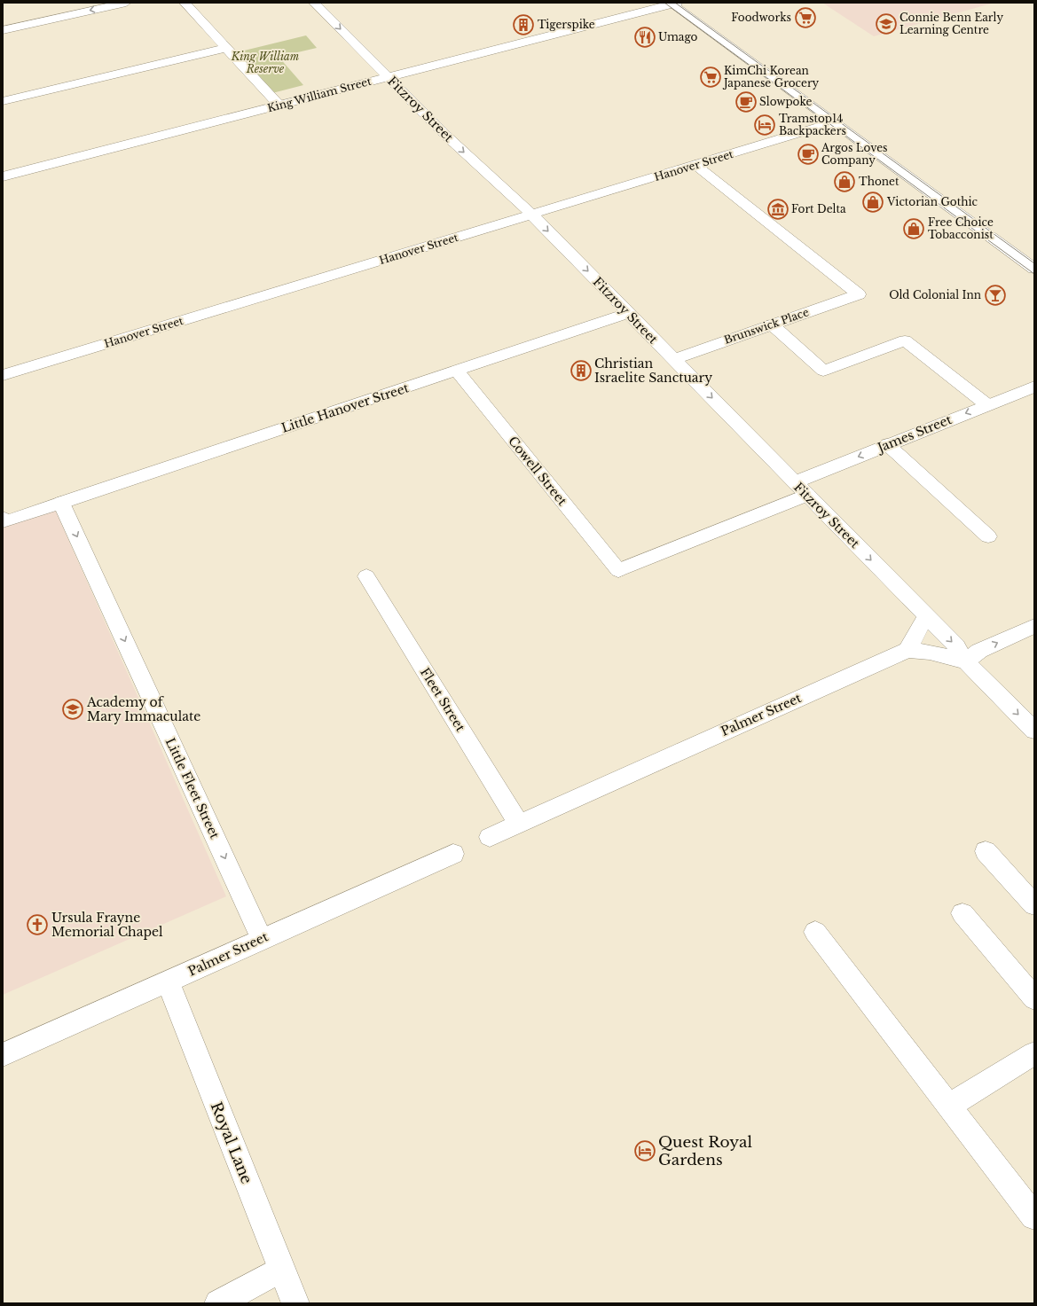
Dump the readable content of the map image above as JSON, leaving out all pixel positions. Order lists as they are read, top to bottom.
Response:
{
  "streets": {
    "street": [
      "King William Street",
      "Fitzroy Street",
      "Hanover Street",
      "Brunswick Place",
      "Little Hanover Street",
      "James Street",
      "Cowell Street",
      "Fleet Street",
      "Palmer Street",
      "Little Fleet Street",
      "Royal Lane"
    ]
  },
  "crossings": [
    ["King William Street", "Fitzroy Street"],
    ["Fitzroy Street", "Hanover Street"],
    ["Fitzroy Street", "Brunswick Place"],
    ["Fitzroy Street", "Little Hanover Street"],
    ["Fitzroy Street", "James Street"],
    ["Fitzroy Street", "Cowell Street"],
    ["Hanover Street", "Brunswick Place"],
    ["Little Hanover Street", "Cowell Street"],
    ["Little Hanover Street", "Little Fleet Street"],
    ["Fleet Street", "Palmer Street"],
    ["Palmer Street", "Little Fleet Street"],
    ["Palmer Street", "Royal Lane"]
  ],
  "one_way": ["Fitzroy Street", "James Street", "Little Fleet Street"],
  "parks": ["King William Reserve"],
  "places": {
    "supermarket": ["Foodworks", "KimChi Korean Japanese Grocery"],
    "school or university": ["Connie Benn Early Learning Centre", "Academy of Mary Immaculate"],
    "building": ["Tigerspike", "Christian Israelite Sanctuary"],
    "restaurant": ["Umago"],
    "cafe": ["Slowpoke", "Argos Loves Company"],
    "hotel": ["Tramstop14 Backpackers", "Quest Royal Gardens"],
    "shop": ["Thonet", "Victorian Gothic", "Free Choice Tobacconist"],
    "museum": ["Fort Delta"],
    "bar": ["Old Colonial Inn"],
    "church": ["Ursula Frayne Memorial Chapel"]
  }
}
